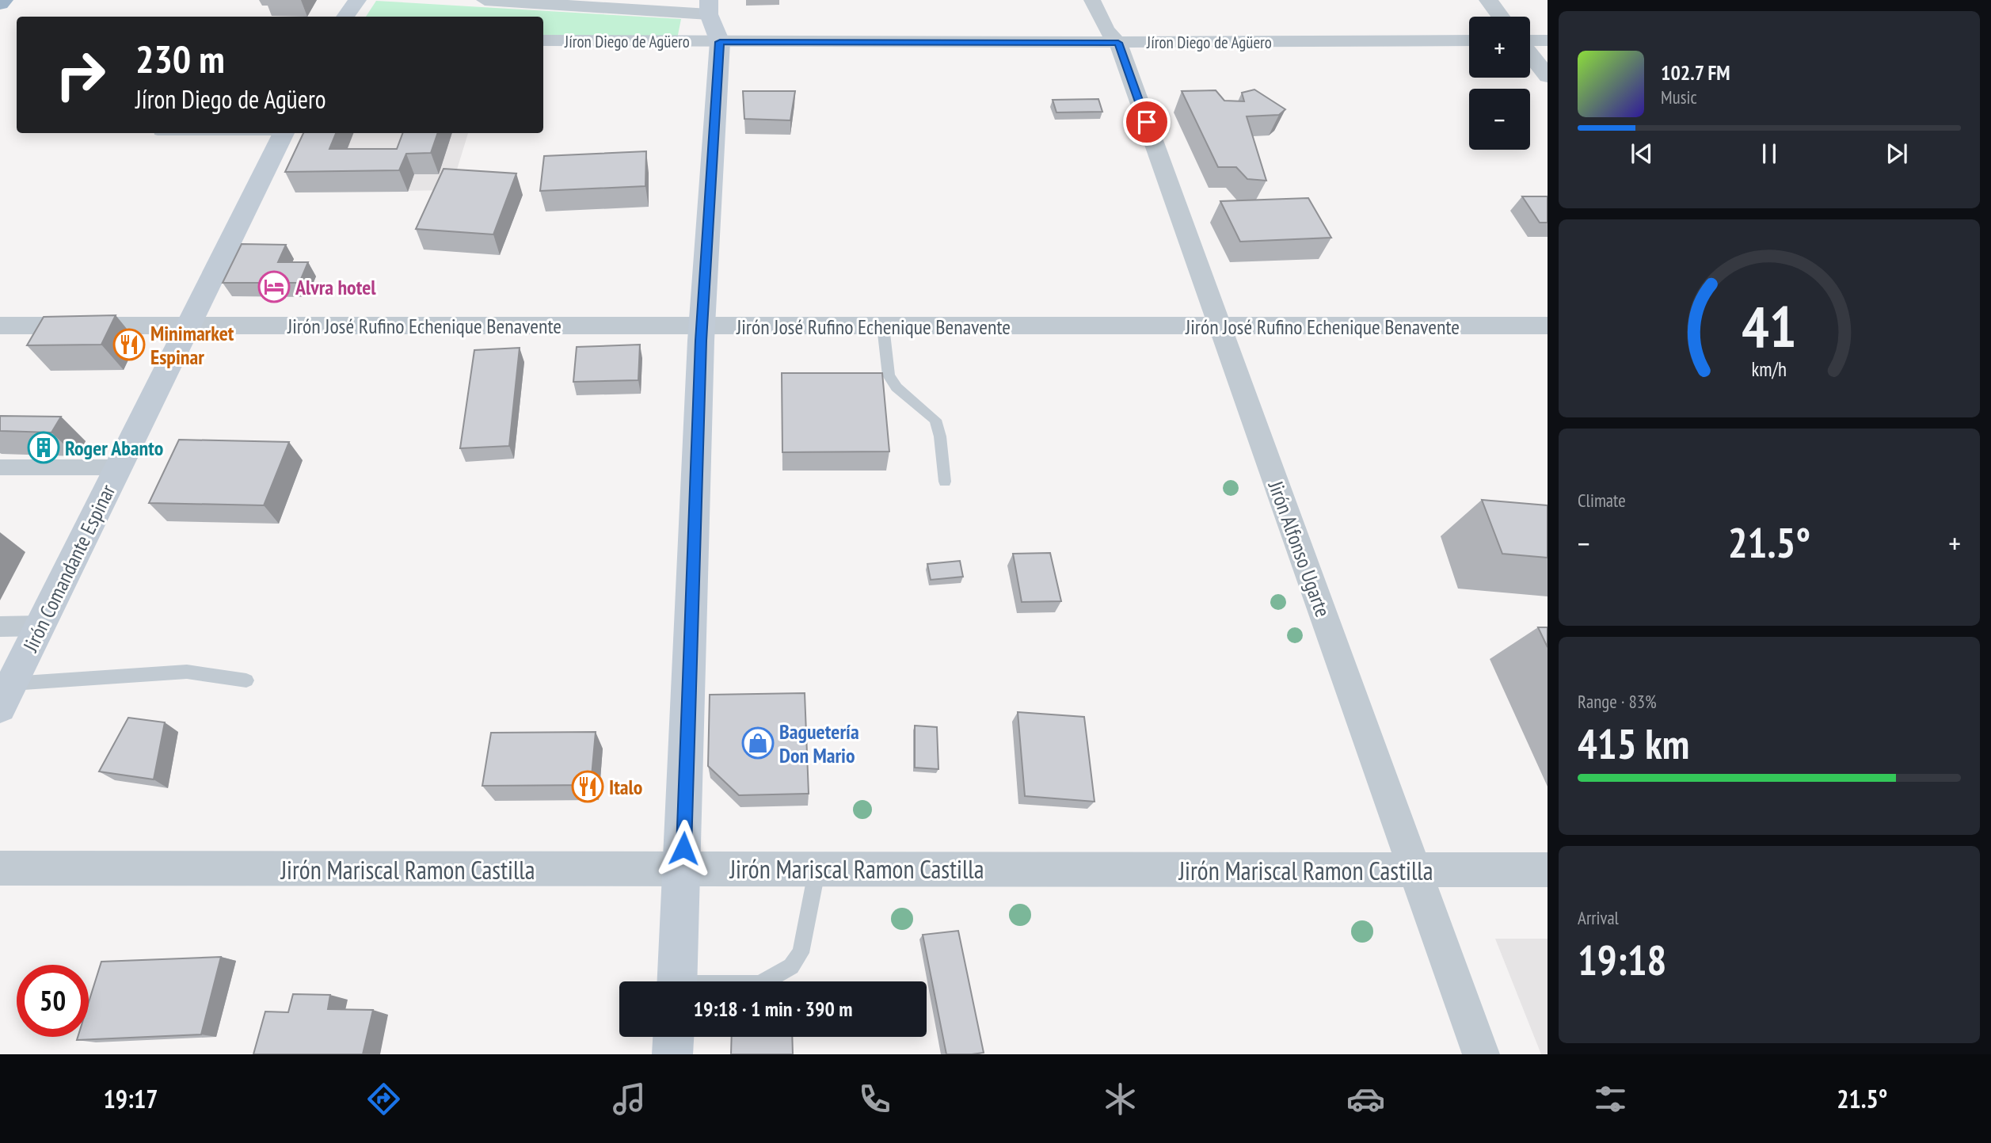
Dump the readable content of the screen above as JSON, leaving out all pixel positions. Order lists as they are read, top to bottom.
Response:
{
  "streets": {
    "main road": ["Jirón Comandante Espinar"],
    "street": [
      "Jíron Diego de Agüero",
      "Jirón José Rufino Echenique Benavente",
      "Jirón Alfonso Ugarte",
      "Jirón Mariscal Ramon Castilla"
    ]
  },
  "crossings": [
    ["Jíron Diego de Agüero", "Jirón Alfonso Ugarte"],
    ["Jirón José Rufino Echenique Benavente", "Jirón Alfonso Ugarte"],
    ["Jirón José Rufino Echenique Benavente", "Jirón Comandante Espinar"],
    ["Jirón Alfonso Ugarte", "Jirón Mariscal Ramon Castilla"]
  ],
  "places": {
    "hotel": ["Alvra hotel"],
    "restaurant": ["Minimarket Espinar", "Italo"],
    "building": ["Roger Abanto"],
    "shop": ["Baguetería Don Mario"]
  },
  "page": {
    "map_buttons": ["+", "−"],
    "turn": ["230 m", "Jíron Diego de Agüero"],
    "song": ["102.7 FM", "Music"],
    "tile": [
      "Climate",
      ["Range · 83%", "415 km"],
      ["Arrival", "19:18"]
    ],
    "heat": ["−", "21.5°", "+"],
    "limit": "50",
    "trip": "19:18 · 1 min · 390 m",
    "tabs": ["19:17", "21.5°"],
    "gauge": ["41", "km/h"]
  }
}
